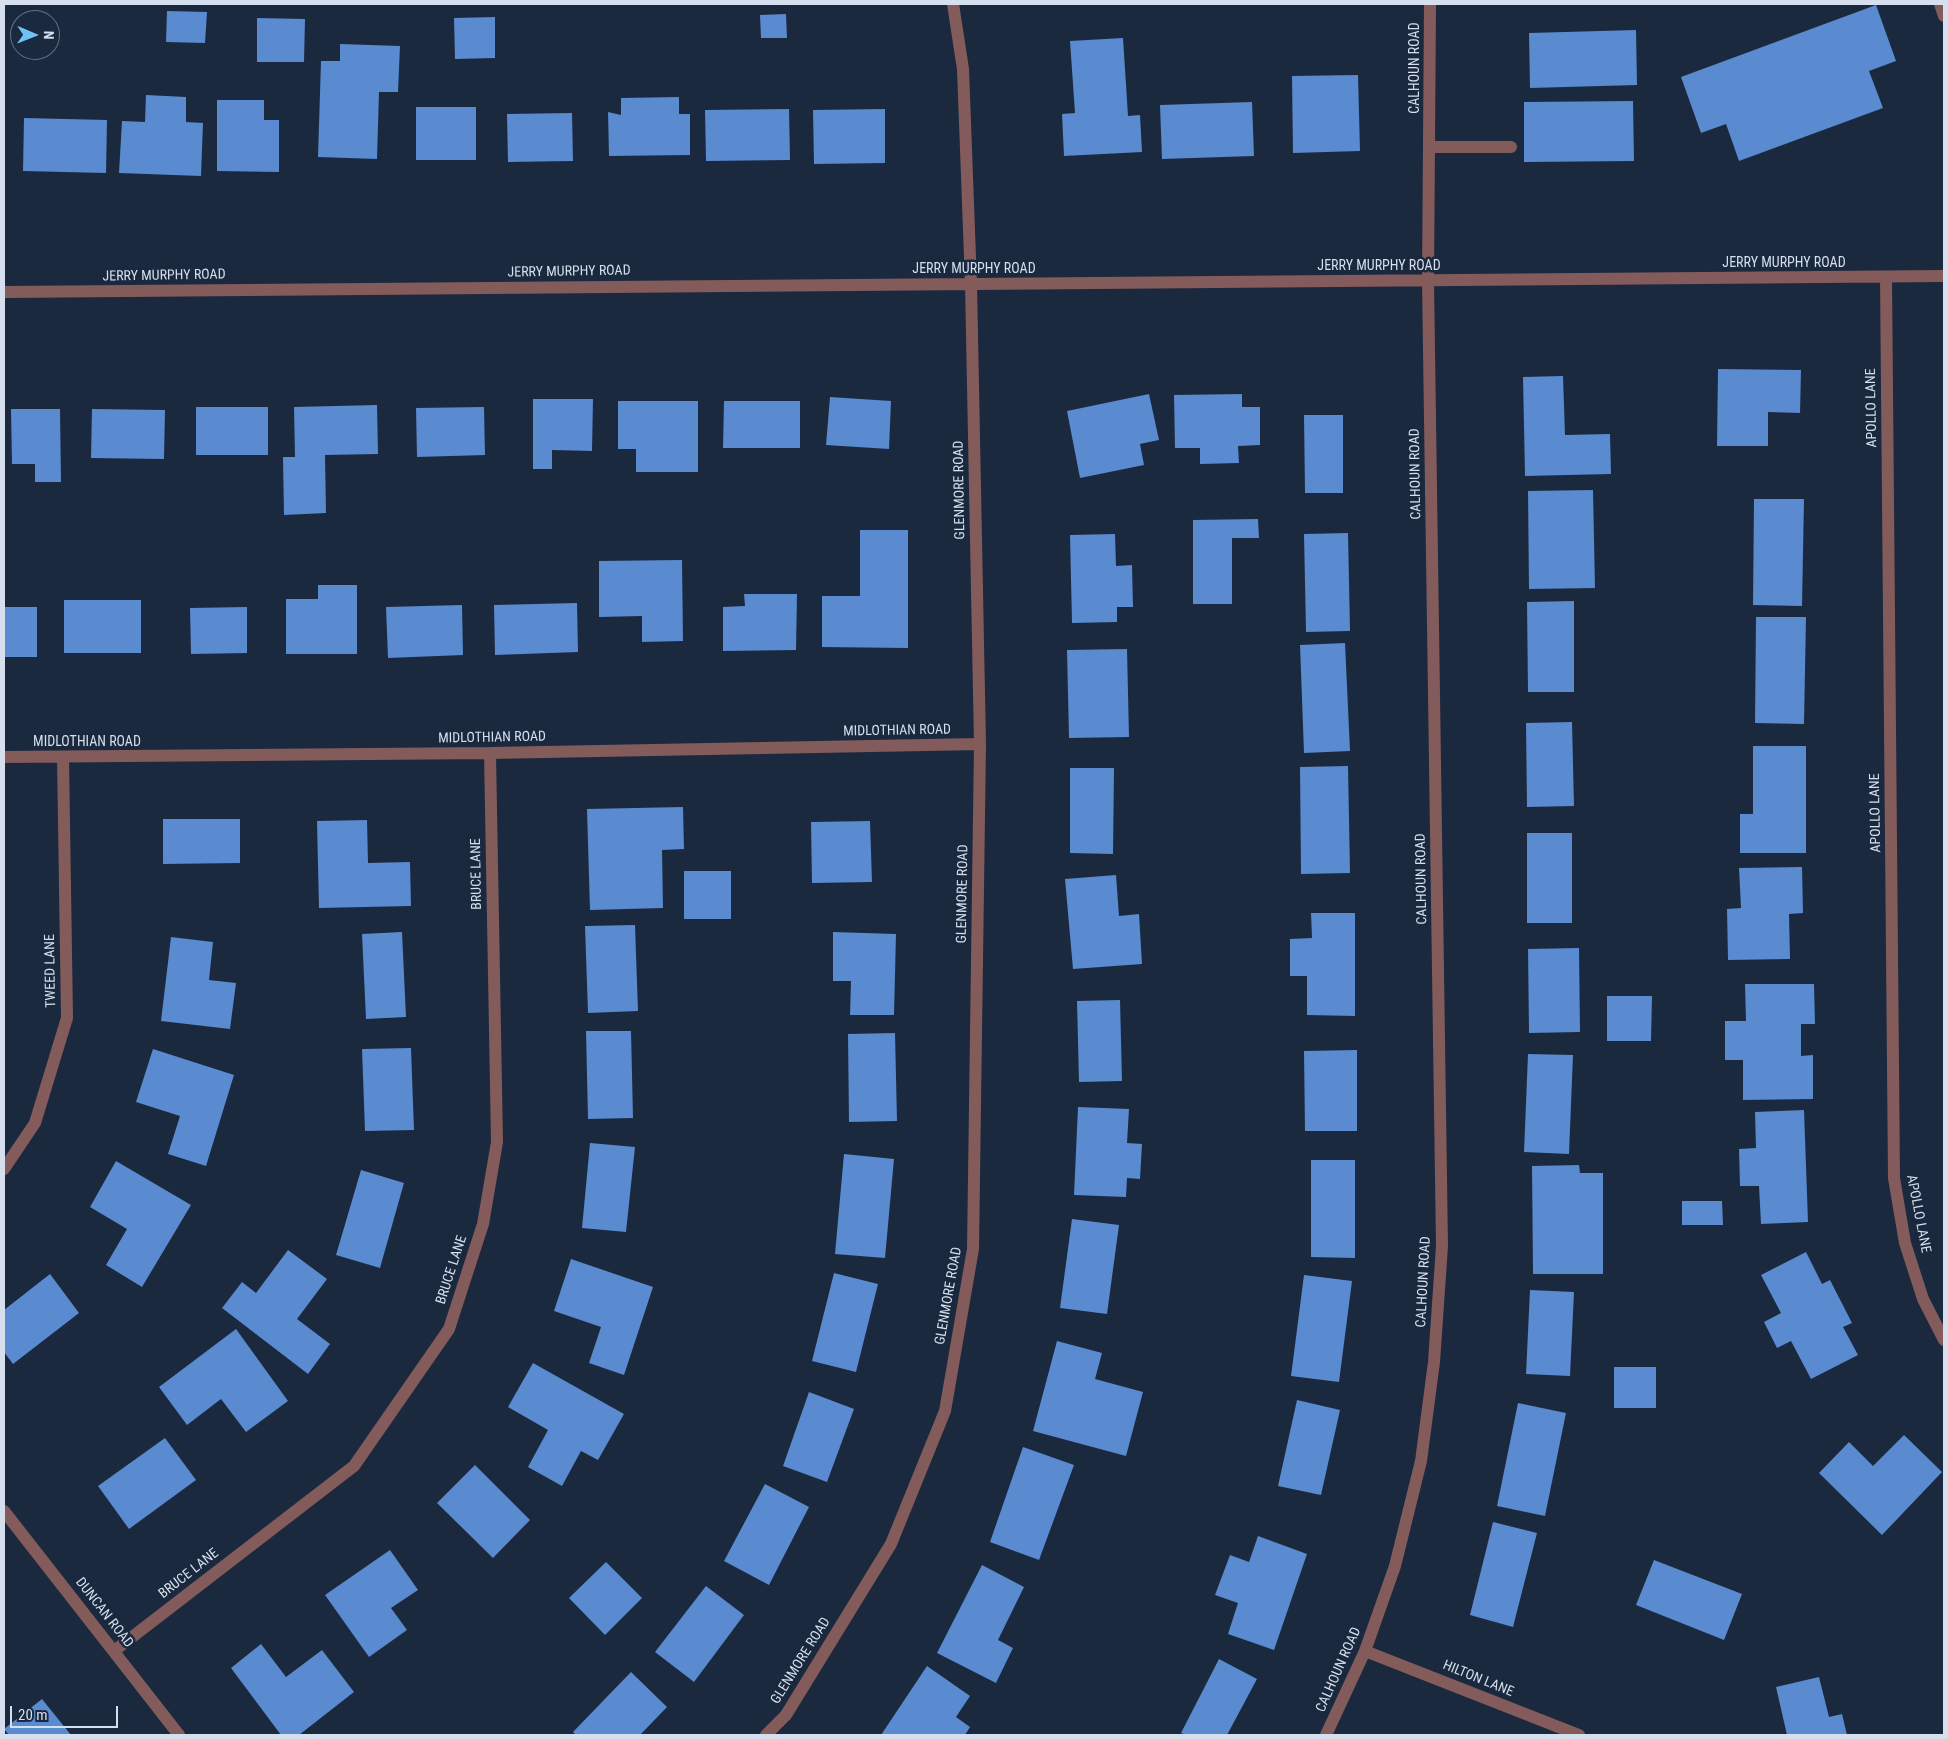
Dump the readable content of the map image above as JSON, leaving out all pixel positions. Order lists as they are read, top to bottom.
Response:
{
  "streets": {
    "street": [
      "CALHOUN ROAD",
      "JERRY MURPHY ROAD",
      "APOLLO LANE",
      "GLENMORE ROAD",
      "MIDLOTHIAN ROAD",
      "BRUCE LANE",
      "TWEED LANE",
      "DUNCAN ROAD",
      "HILTON LANE"
    ]
  },
  "crossings": [
    ["CALHOUN ROAD", "JERRY MURPHY ROAD"],
    ["CALHOUN ROAD", "HILTON LANE"],
    ["JERRY MURPHY ROAD", "APOLLO LANE"],
    ["JERRY MURPHY ROAD", "GLENMORE ROAD"],
    ["GLENMORE ROAD", "MIDLOTHIAN ROAD"],
    ["MIDLOTHIAN ROAD", "BRUCE LANE"],
    ["MIDLOTHIAN ROAD", "TWEED LANE"],
    ["BRUCE LANE", "DUNCAN ROAD"]
  ],
  "scale_bar": "20 m",
  "north": "right"
}
